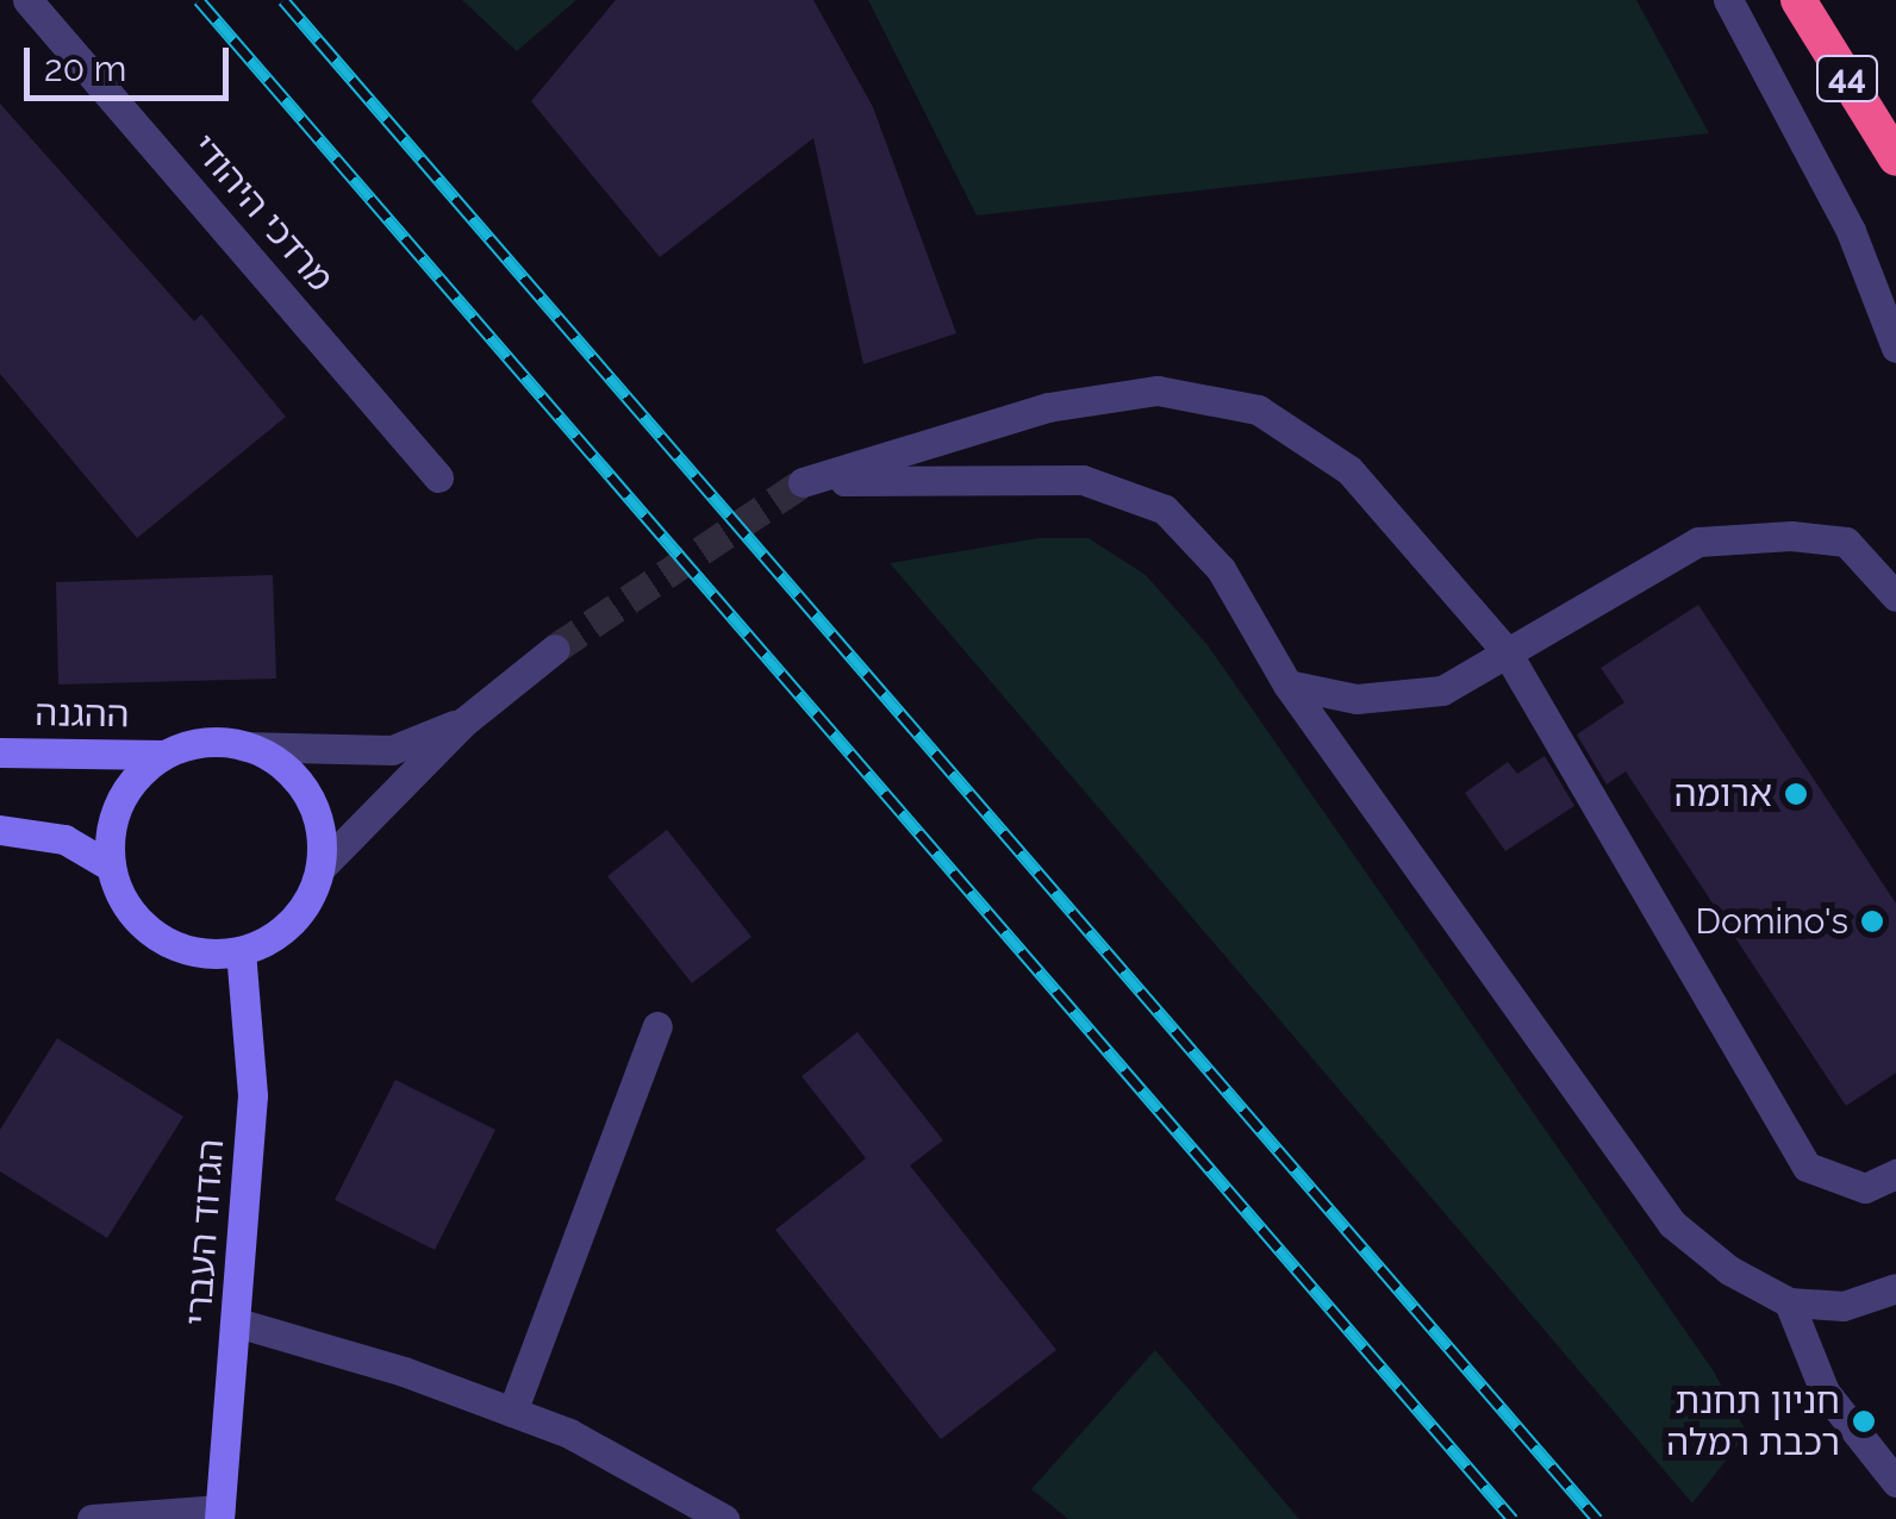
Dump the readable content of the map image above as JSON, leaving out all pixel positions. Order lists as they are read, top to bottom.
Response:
{
  "streets": {
    "highway": ["44"],
    "street": ["מרדכי היהודי", "ההגנה", "הגדוד העברי"]
  },
  "crossings": [
    ["ההגנה", "הגדוד העברי"]
  ],
  "places": ["ארומה", "Domino's", "חניון תחנת רכבת רמלה"],
  "scale_bar": "20 m"
}
